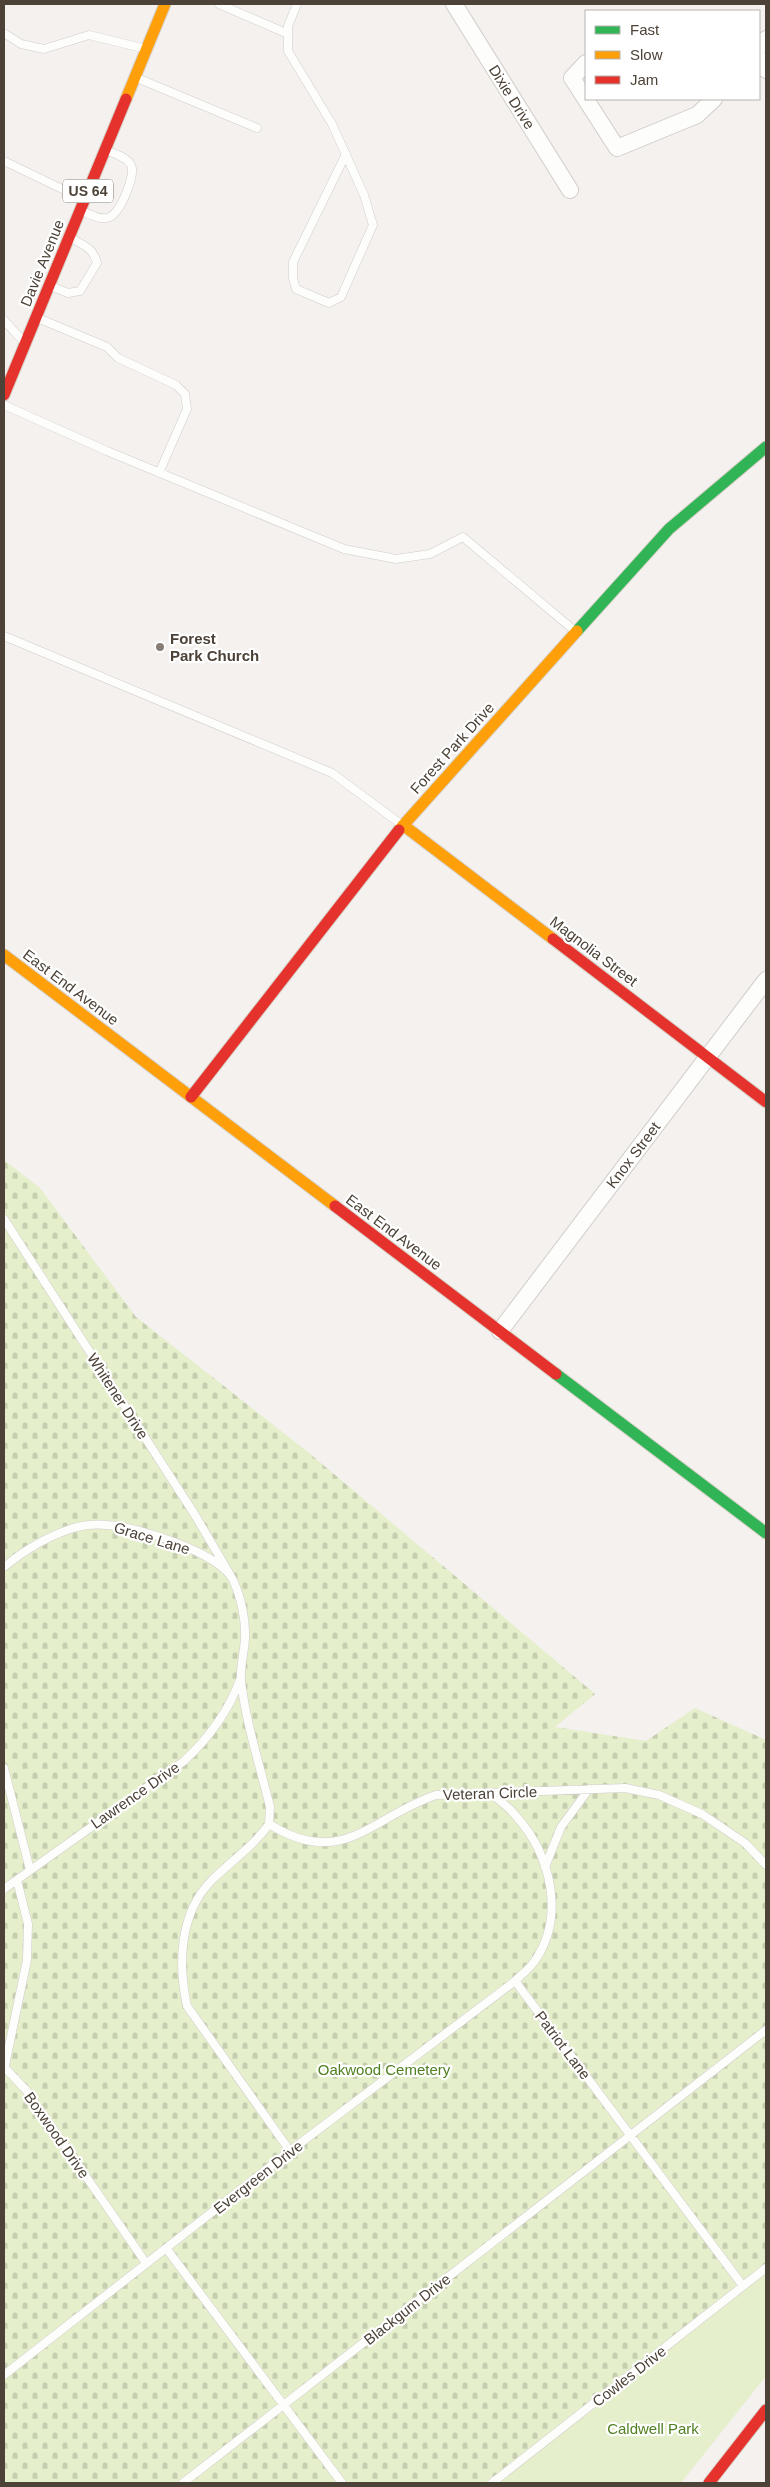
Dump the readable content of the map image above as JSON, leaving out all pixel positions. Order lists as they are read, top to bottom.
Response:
{
  "streets": {
    "street": [
      "Dixie Drive",
      "US 64",
      "Davie Avenue",
      "Forest Park Drive",
      "Magnolia Street",
      "East End Avenue",
      "Knox Street"
    ],
    "lane": [
      "Whitener Drive",
      "Grace Lane",
      "Veteran Circle",
      "Lawrence Drive",
      "Patriot Lane",
      "Boxwood Drive",
      "Evergreen Drive",
      "Blackgum Drive",
      "Cowles Drive"
    ]
  },
  "crossings": [
    ["Forest Park Drive", "Magnolia Street"],
    ["Forest Park Drive", "East End Avenue"],
    ["Magnolia Street", "Knox Street"],
    ["East End Avenue", "Knox Street"],
    ["Whitener Drive", "Grace Lane"],
    ["Lawrence Drive", "Boxwood Drive"],
    ["Patriot Lane", "Evergreen Drive"],
    ["Patriot Lane", "Blackgum Drive"],
    ["Patriot Lane", "Cowles Drive"],
    ["Boxwood Drive", "Evergreen Drive"]
  ],
  "parks": ["Oakwood Cemetery", "Caldwell Park"],
  "places": ["Forest Park Church"],
  "legend": ["Fast", "Slow", "Jam"]
}
